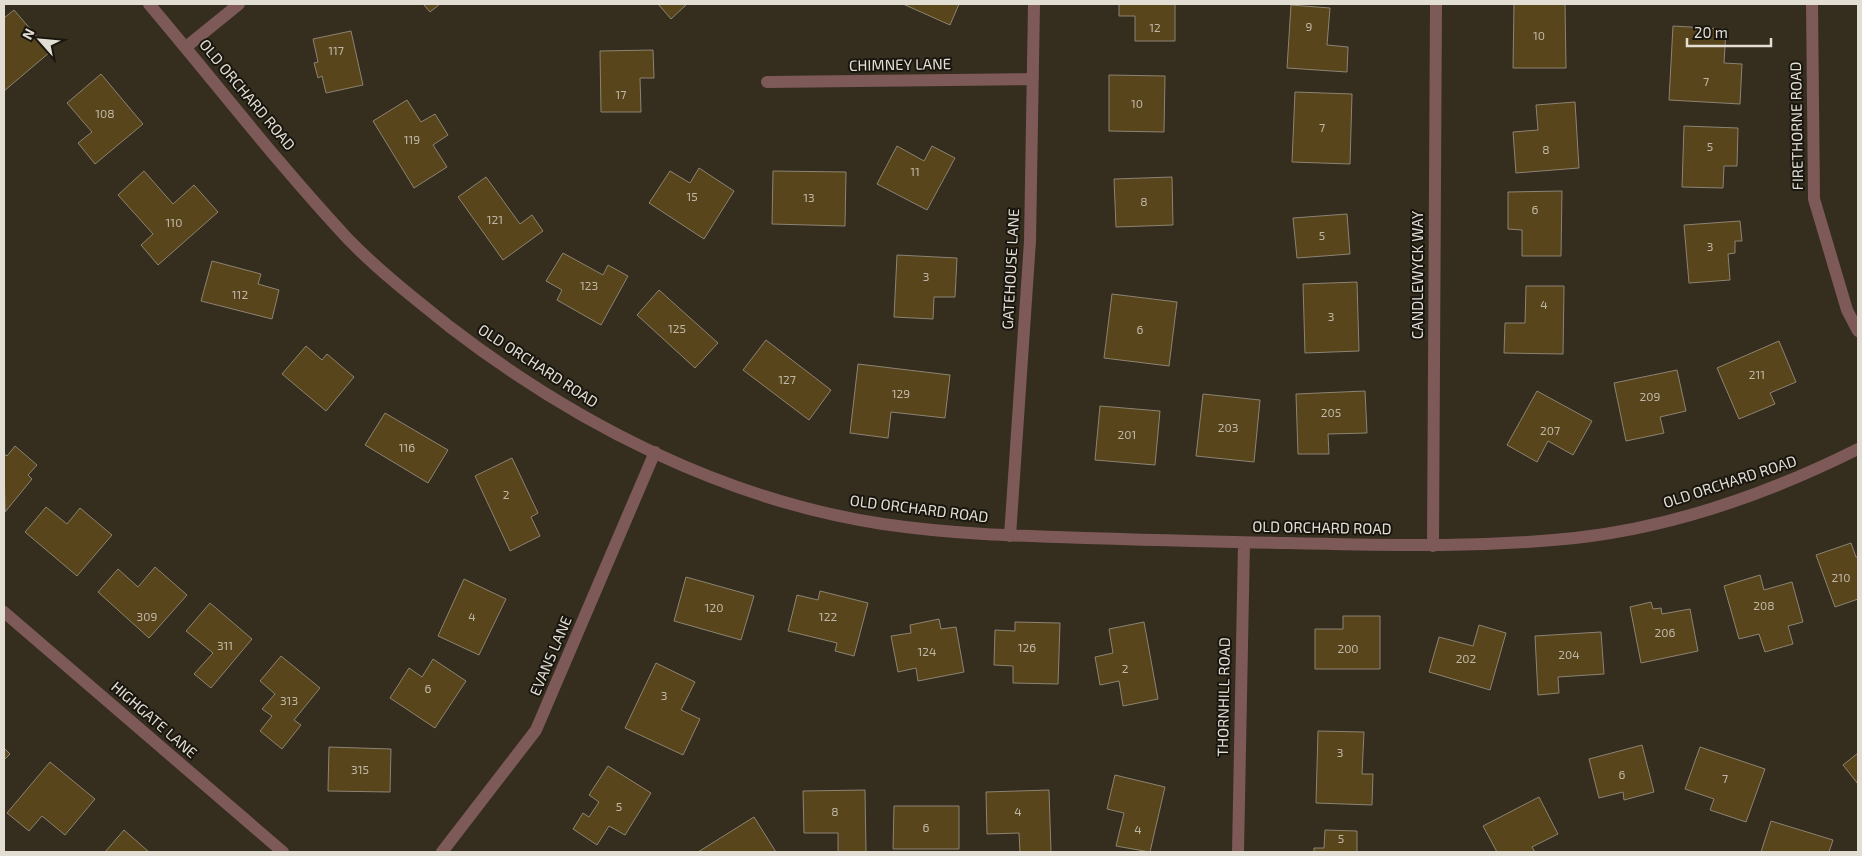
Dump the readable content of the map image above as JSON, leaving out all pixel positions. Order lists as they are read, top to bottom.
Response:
{
  "streets": {
    "street": [
      "CHIMNEY LANE",
      "OLD ORCHARD ROAD",
      "FIRETHORNE ROAD",
      "GATEHOUSE LANE",
      "CANDLEWYCK WAY",
      "EVANS LANE",
      "THORNHILL ROAD",
      "HIGHGATE LANE"
    ]
  },
  "crossings": [
    ["CHIMNEY LANE", "GATEHOUSE LANE"],
    ["OLD ORCHARD ROAD", "GATEHOUSE LANE"],
    ["OLD ORCHARD ROAD", "CANDLEWYCK WAY"],
    ["OLD ORCHARD ROAD", "EVANS LANE"],
    ["OLD ORCHARD ROAD", "THORNHILL ROAD"]
  ],
  "house_numbers": [
    "9",
    "12",
    "10",
    "117",
    "7",
    "17",
    "10",
    "108",
    "7",
    "119",
    "5",
    "8",
    "11",
    "15",
    "13",
    "8",
    "6",
    "121",
    "110",
    "5",
    "3",
    "3",
    "123",
    "112",
    "4",
    "3",
    "125",
    "6",
    "211",
    "127",
    "129",
    "209",
    "205",
    "203",
    "207",
    "201",
    "116",
    "2",
    "210",
    "208",
    "120",
    "309",
    "4",
    "122",
    "206",
    "311",
    "126",
    "200",
    "124",
    "204",
    "202",
    "2",
    "6",
    "3",
    "313",
    "3",
    "315",
    "6",
    "7",
    "5",
    "8",
    "4",
    "6",
    "4",
    "5"
  ],
  "scale_bar": "20 m",
  "north": "top left"
}
